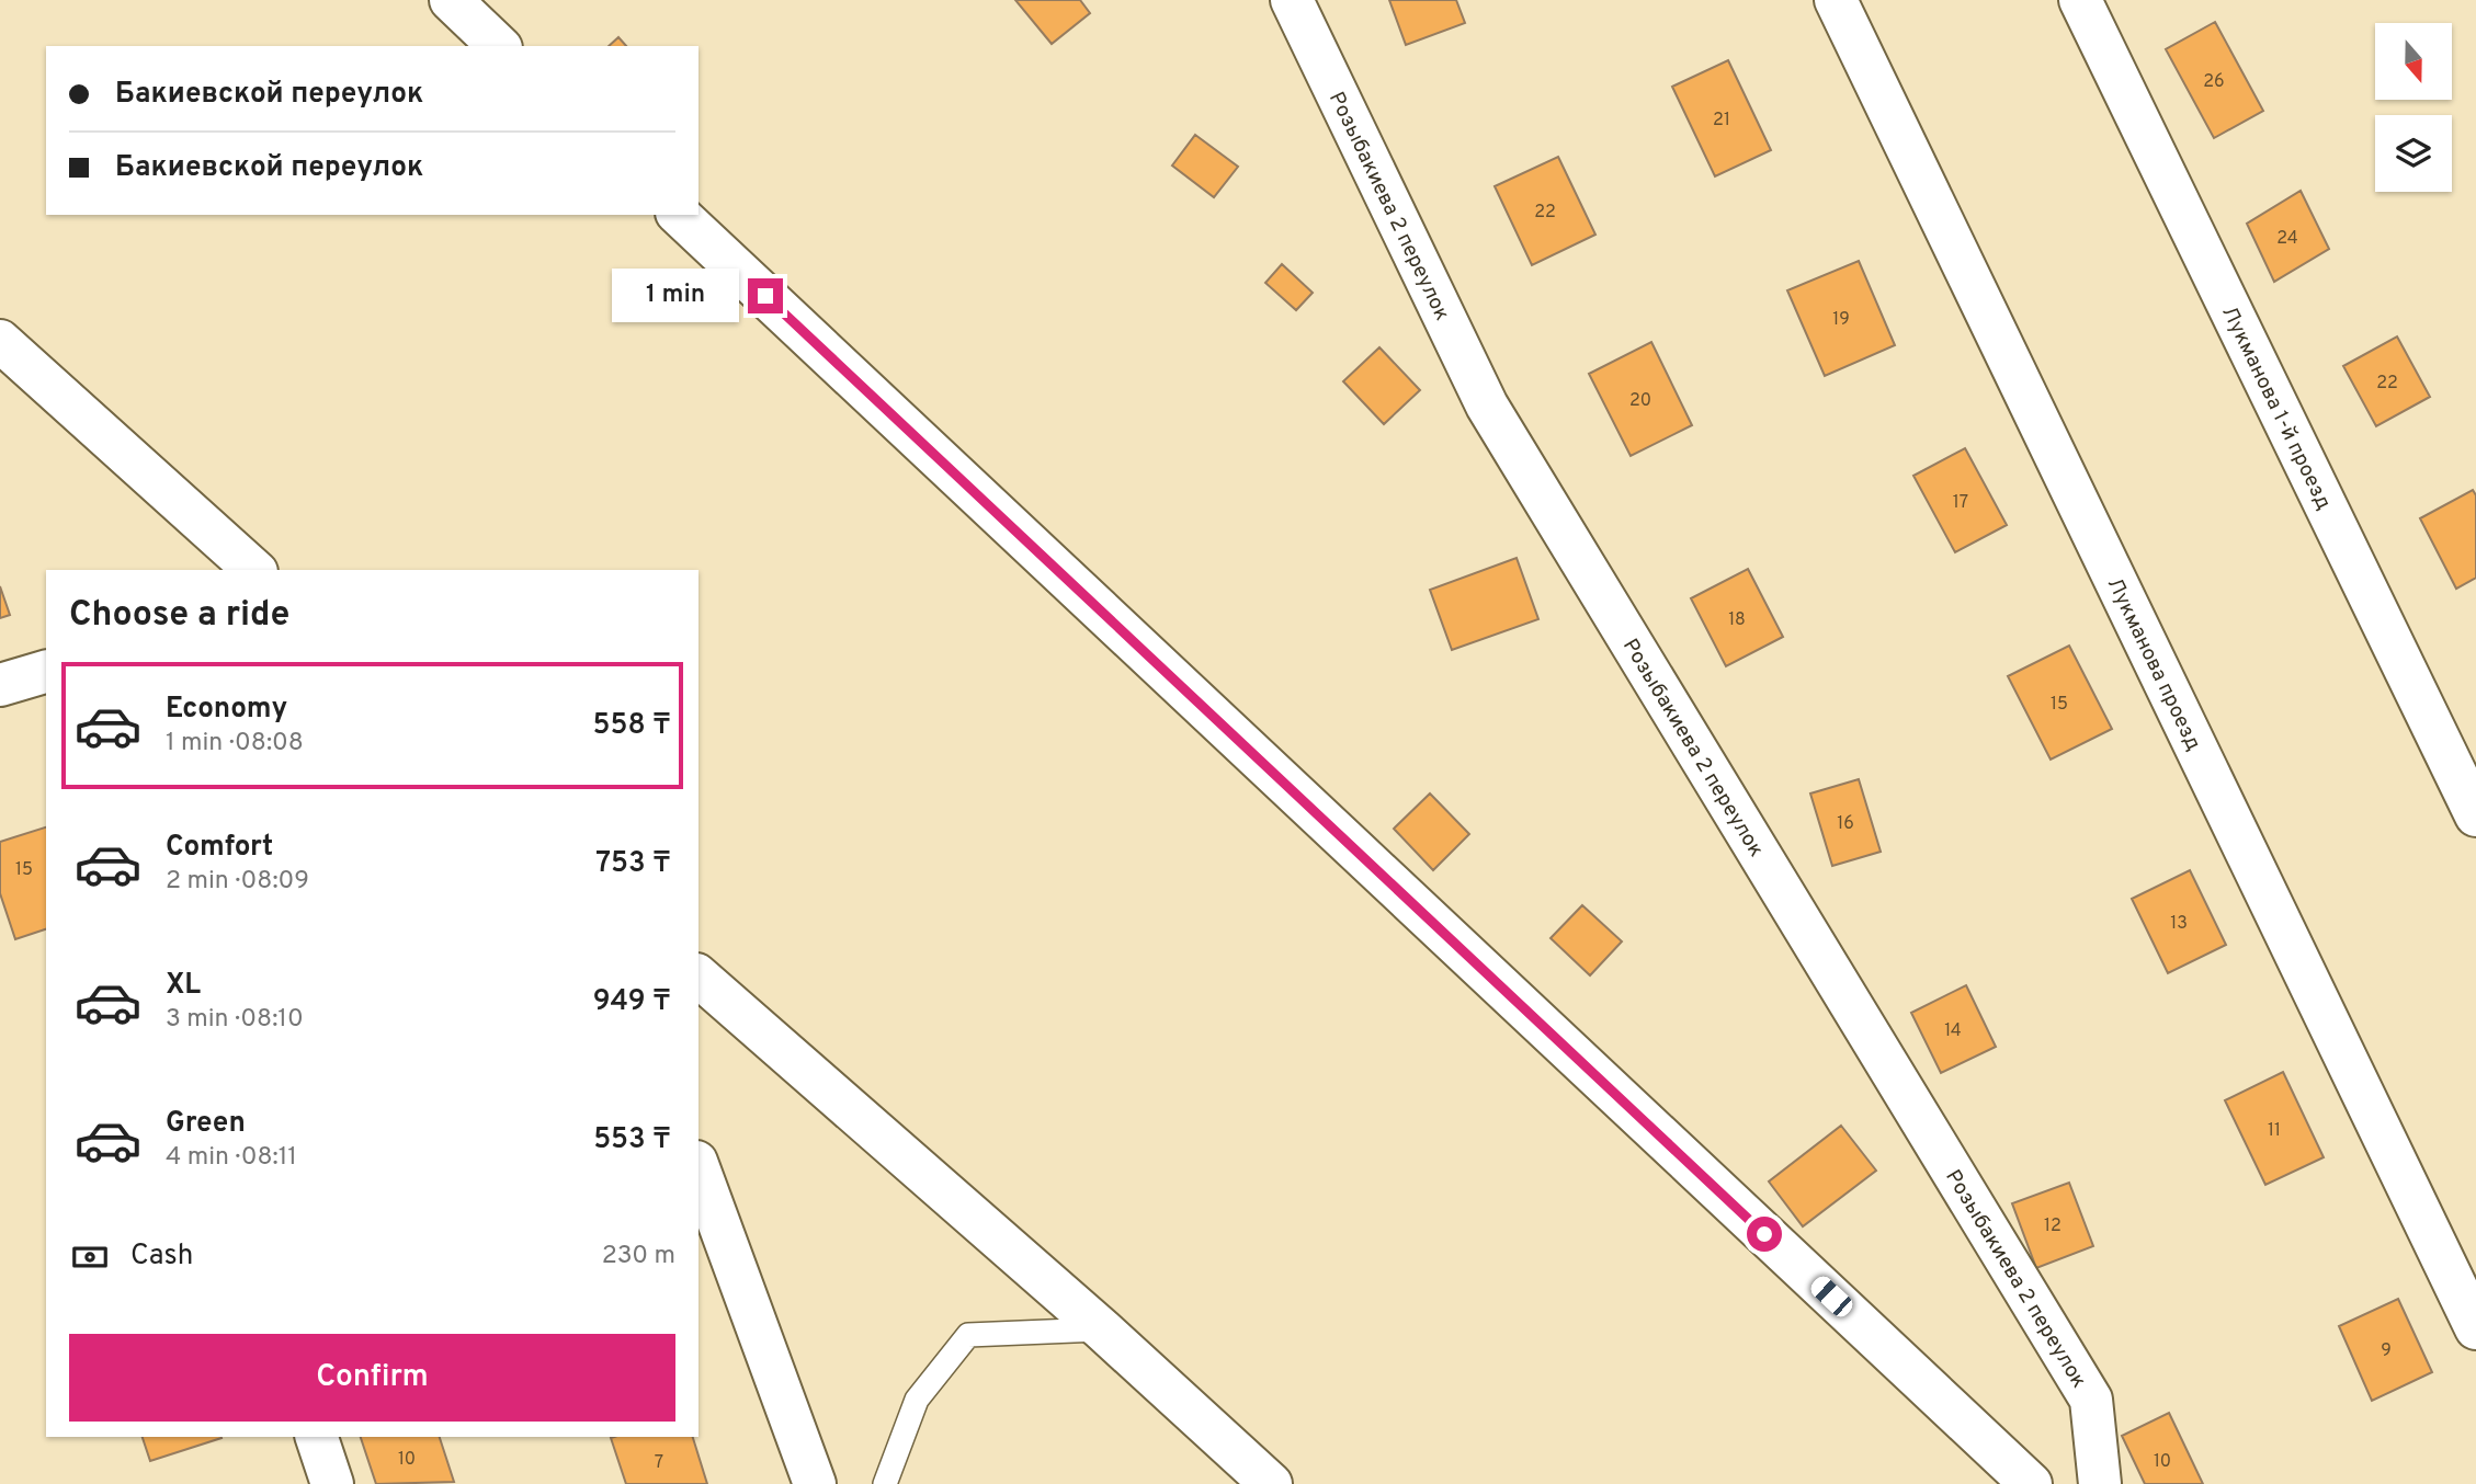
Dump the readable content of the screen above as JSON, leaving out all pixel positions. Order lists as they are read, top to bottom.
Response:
{
  "streets": {
    "street": ["Розыбакиева 2 переулок", "Лукманова 1-й проезд", "Лукманова проезд"]
  },
  "house_numbers": [
    "26",
    "21",
    "22",
    "24",
    "19",
    "22",
    "20",
    "17",
    "18",
    "15",
    "16",
    "15",
    "13",
    "14",
    "11",
    "12",
    "9",
    "10",
    "10",
    "7"
  ],
  "north": "bottom",
  "page": {
    "banner": ["Бакиевской переулок", "Бакиевской переулок"],
    "bubble": "1 min",
    "heading": "Choose a ride",
    "list": [
      {
        "name": "Economy",
        "note": "1 min · 08:08",
        "value": "558 ₸"
      },
      {
        "name": "Comfort",
        "note": "2 min · 08:09",
        "value": "753 ₸"
      },
      {
        "name": "XL",
        "note": "3 min · 08:10",
        "value": "949 ₸"
      },
      {
        "name": "Green",
        "note": "4 min · 08:11",
        "value": "553 ₸"
      }
    ],
    "pay": ["Cash", "230 m"],
    "buttons": "Confirm"
  }
}
